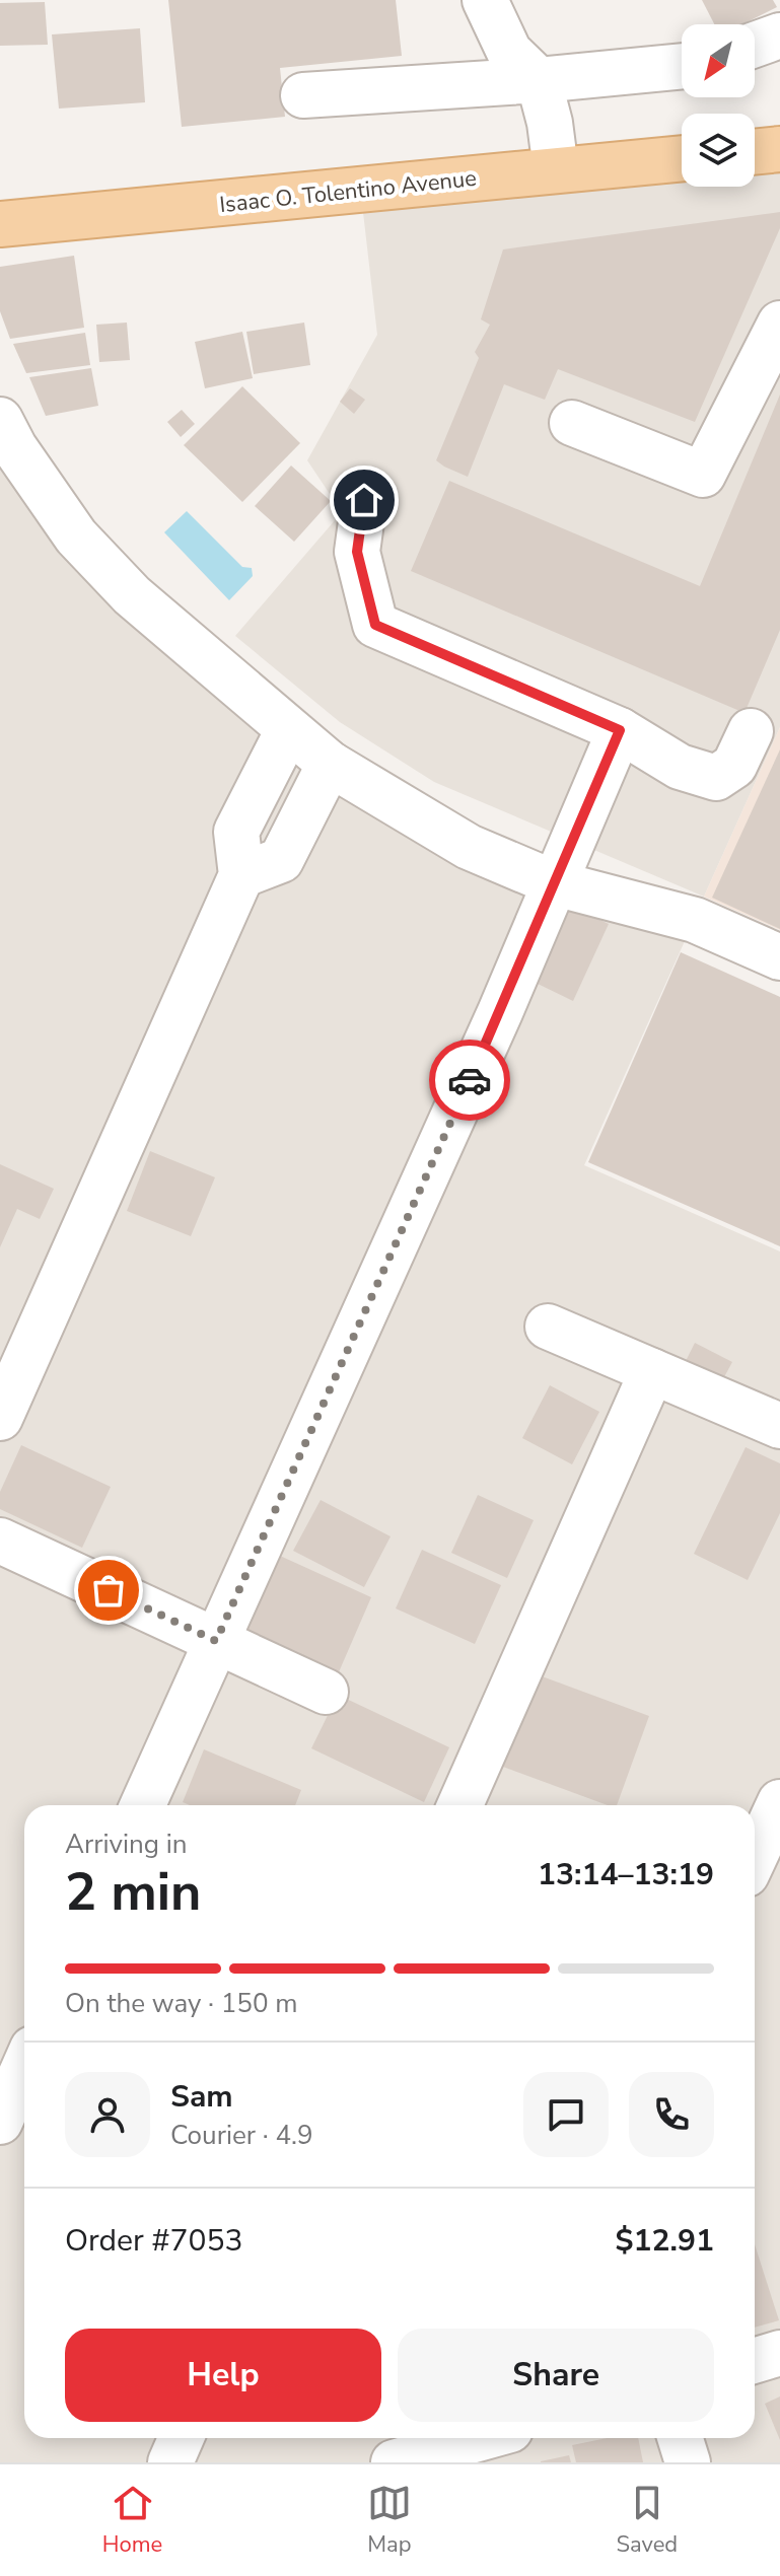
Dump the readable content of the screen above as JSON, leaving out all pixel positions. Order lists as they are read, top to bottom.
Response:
{
  "streets": {
    "main road": ["Isaac O. Tolentino Avenue"]
  },
  "north": "bottom left",
  "page": {
    "heading": ["2 min", "Arriving in", "13:14–13:19"],
    "panel": [
      "Sam",
      "Courier · 4.9",
      "Order #7053",
      "$12.91"
    ],
    "bar": "On the way · 150 m",
    "buttons": ["Help", "Share"],
    "tabs": ["Home", "Map", "Saved"]
  }
}
